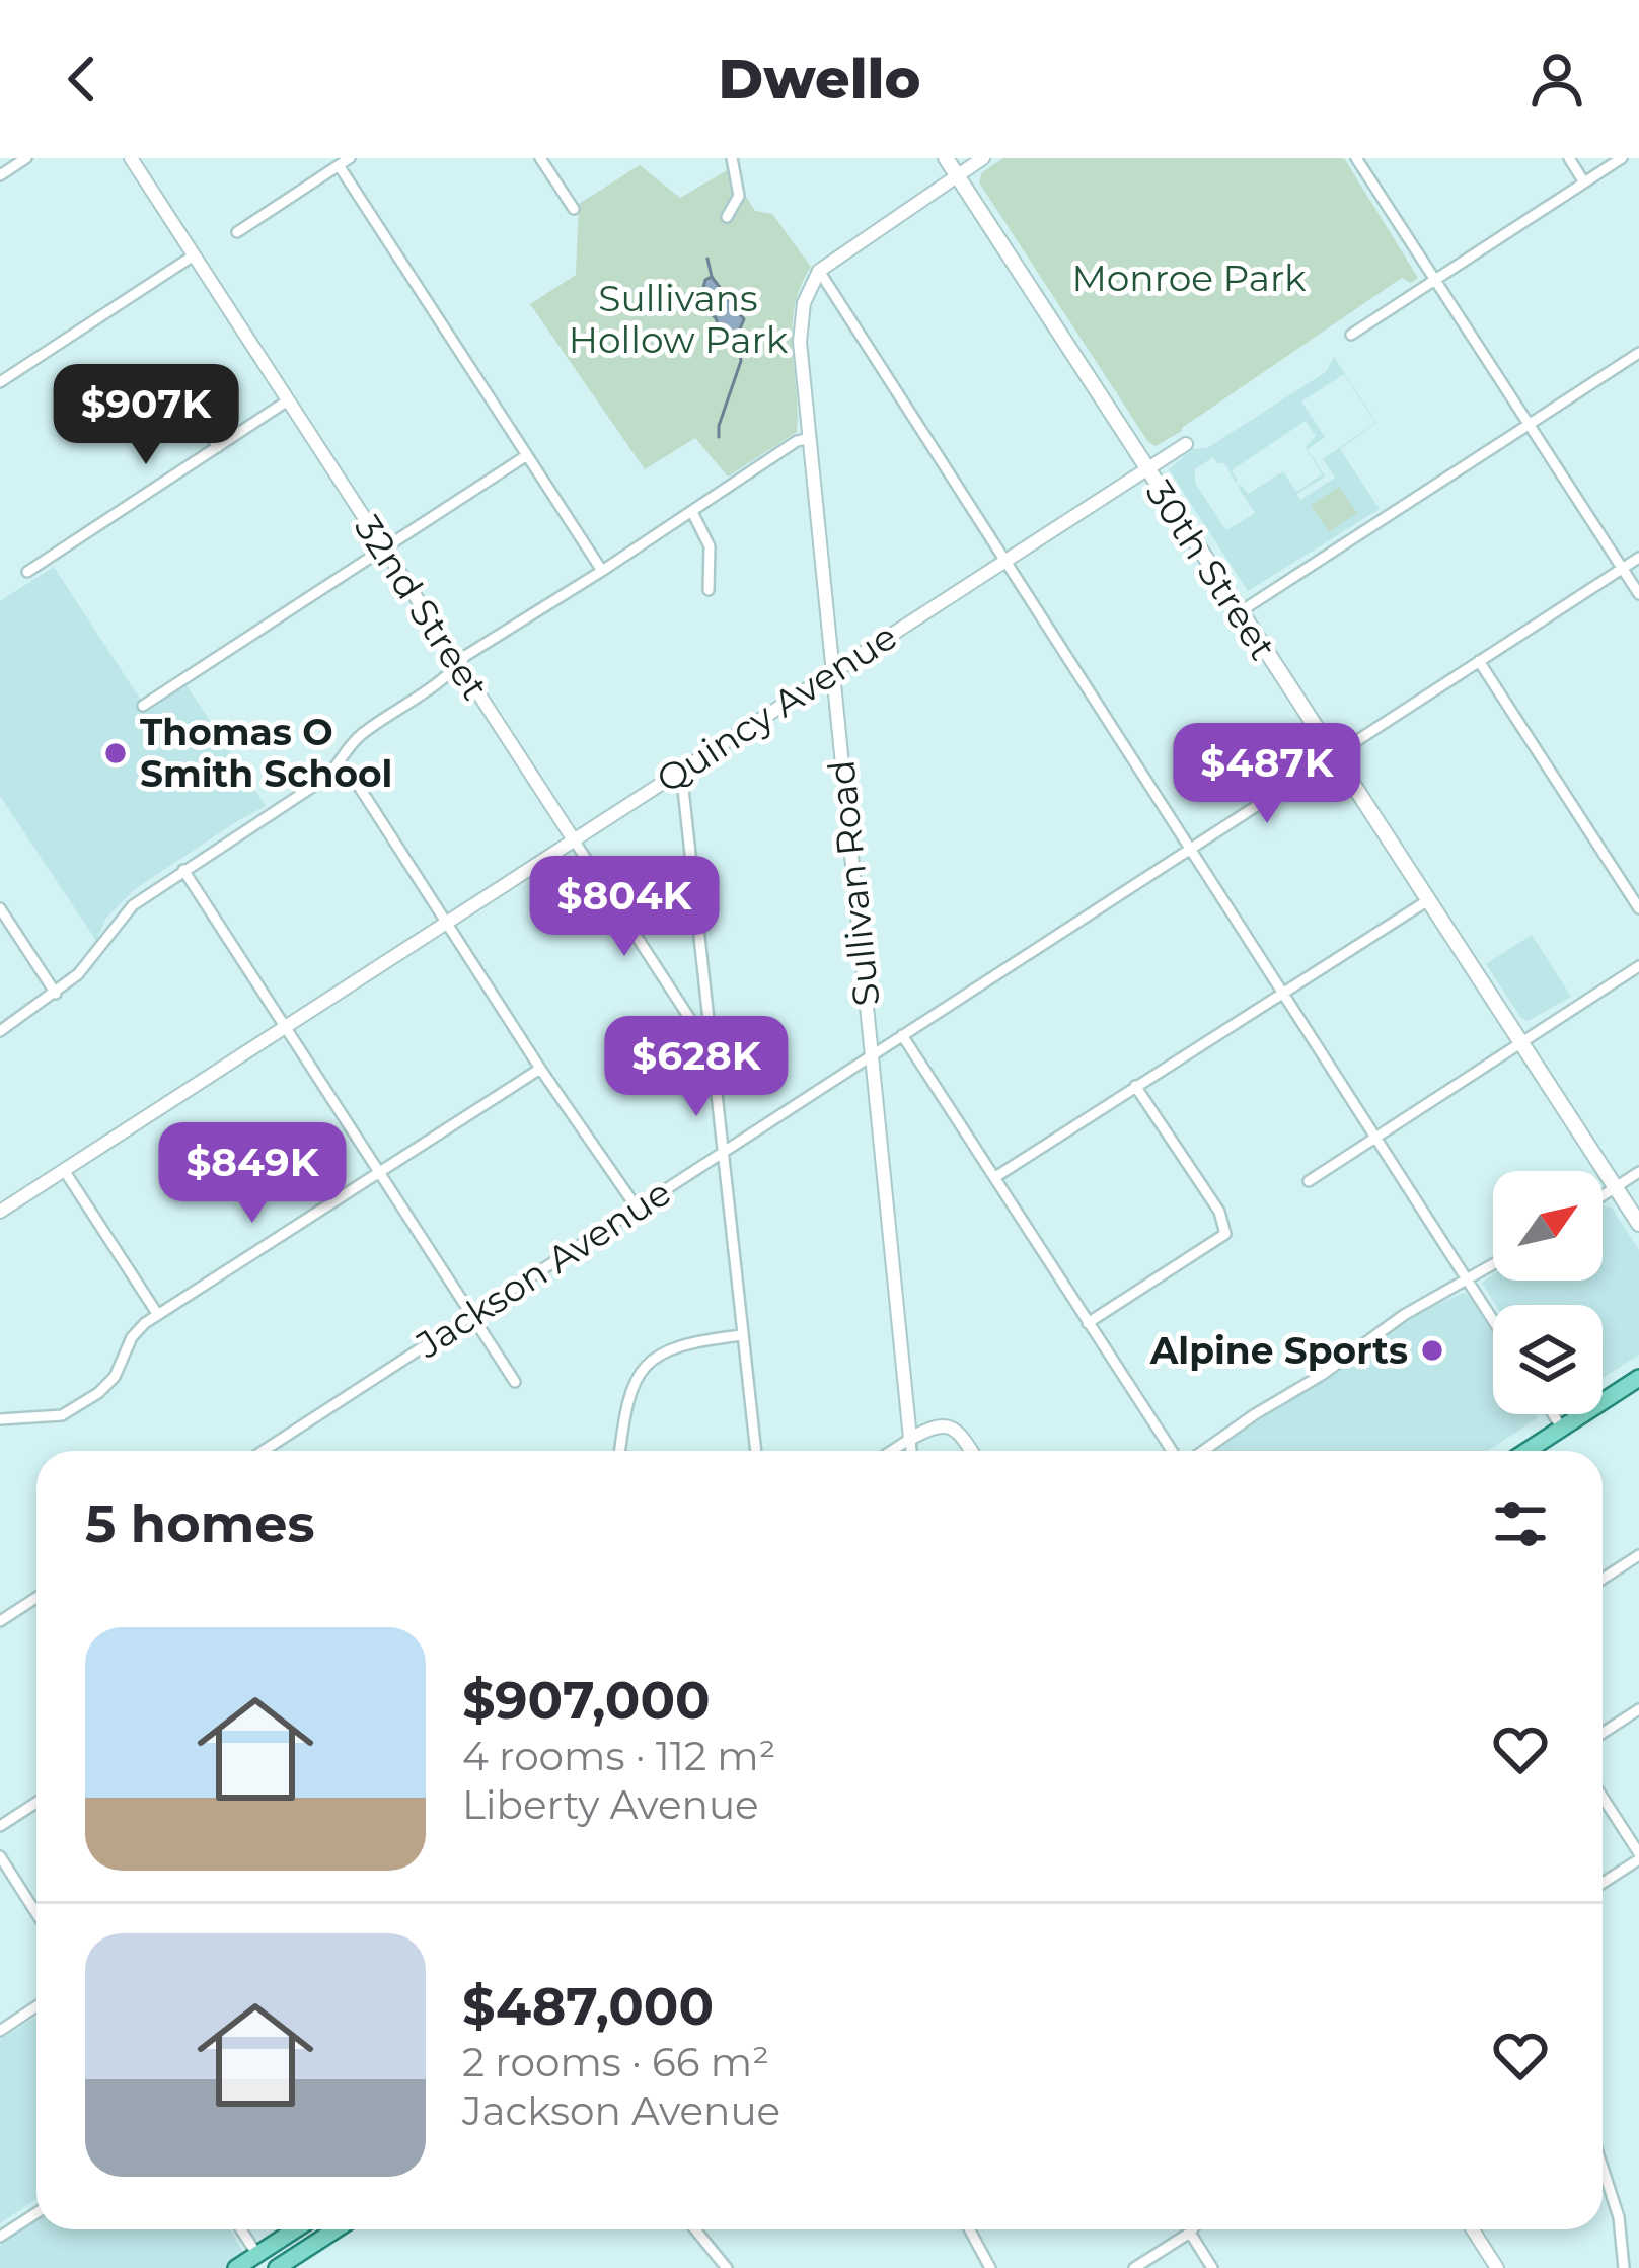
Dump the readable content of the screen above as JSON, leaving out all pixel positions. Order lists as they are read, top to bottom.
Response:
{
  "streets": {
    "main road": ["30th Street"],
    "street": [
      "32nd Street",
      "Quincy Avenue",
      "Sullivan Road",
      "Jackson Avenue"
    ]
  },
  "crossings": [
    ["30th Street", "Quincy Avenue"],
    ["30th Street", "Jackson Avenue"],
    ["32nd Street", "Quincy Avenue"],
    ["Quincy Avenue", "Sullivan Road"],
    ["Sullivan Road", "Jackson Avenue"]
  ],
  "parks": ["Monroe Park", "Sullivans Hollow Park"],
  "places": ["Thomas O Smith School", "Alpine Sports"],
  "north": "top right",
  "page": {
    "header": "Dwello",
    "price": [
      "$907K",
      "$487K",
      "$804K",
      "$628K",
      "$849K"
    ],
    "heading": "5 homes",
    "list": [
      {
        "name": "$907,000",
        "note": "4 rooms · 112 m² · Liberty Avenue"
      },
      {
        "name": "$487,000",
        "note": "2 rooms · 66 m² · Jackson Avenue"
      }
    ]
  }
}
